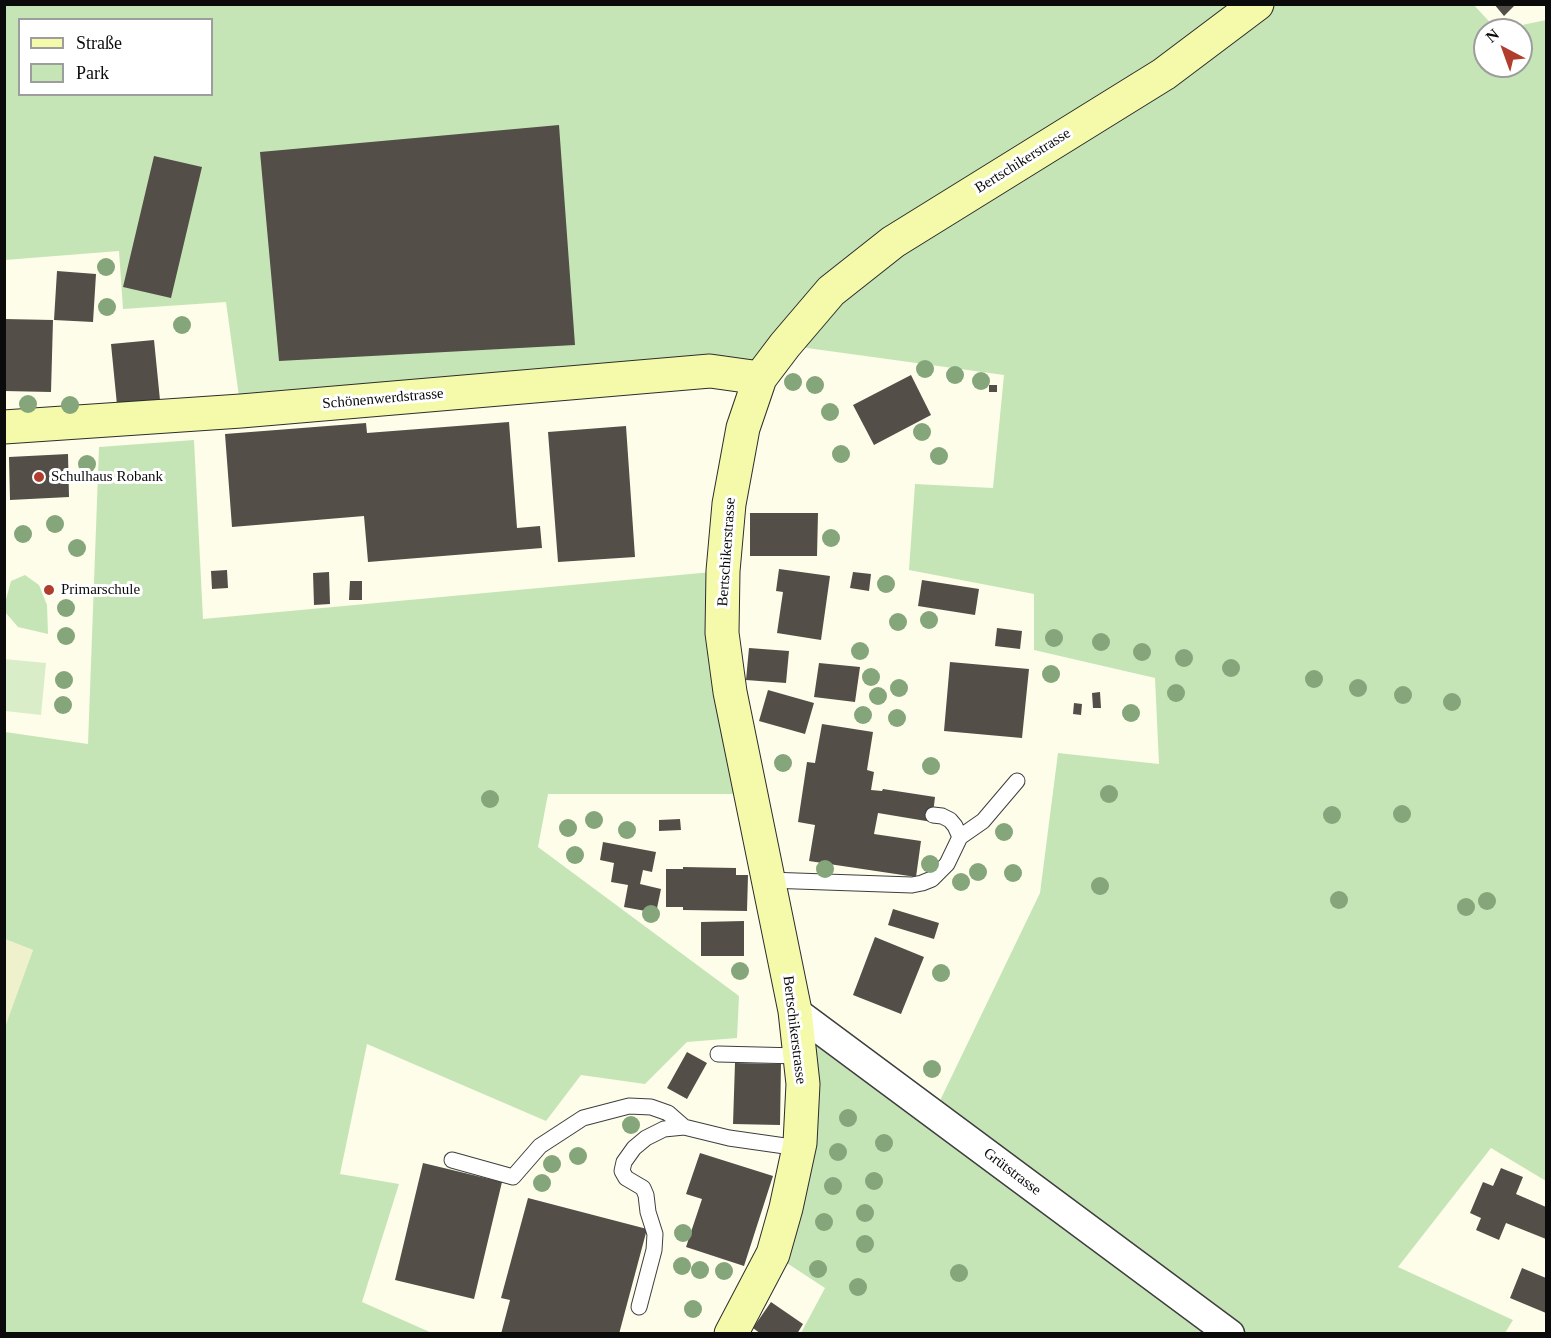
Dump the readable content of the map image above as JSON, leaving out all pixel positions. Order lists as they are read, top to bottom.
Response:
{
  "streets": {
    "street": ["Bertschikerstrasse", "Schönenwerdstrasse", "Grütstrasse"]
  },
  "crossings": [
    ["Bertschikerstrasse", "Schönenwerdstrasse"],
    ["Bertschikerstrasse", "Grütstrasse"]
  ],
  "places": ["Schulhaus Robank", "Primarschule"],
  "legend": ["Straße", "Park"],
  "north": "top left"
}
